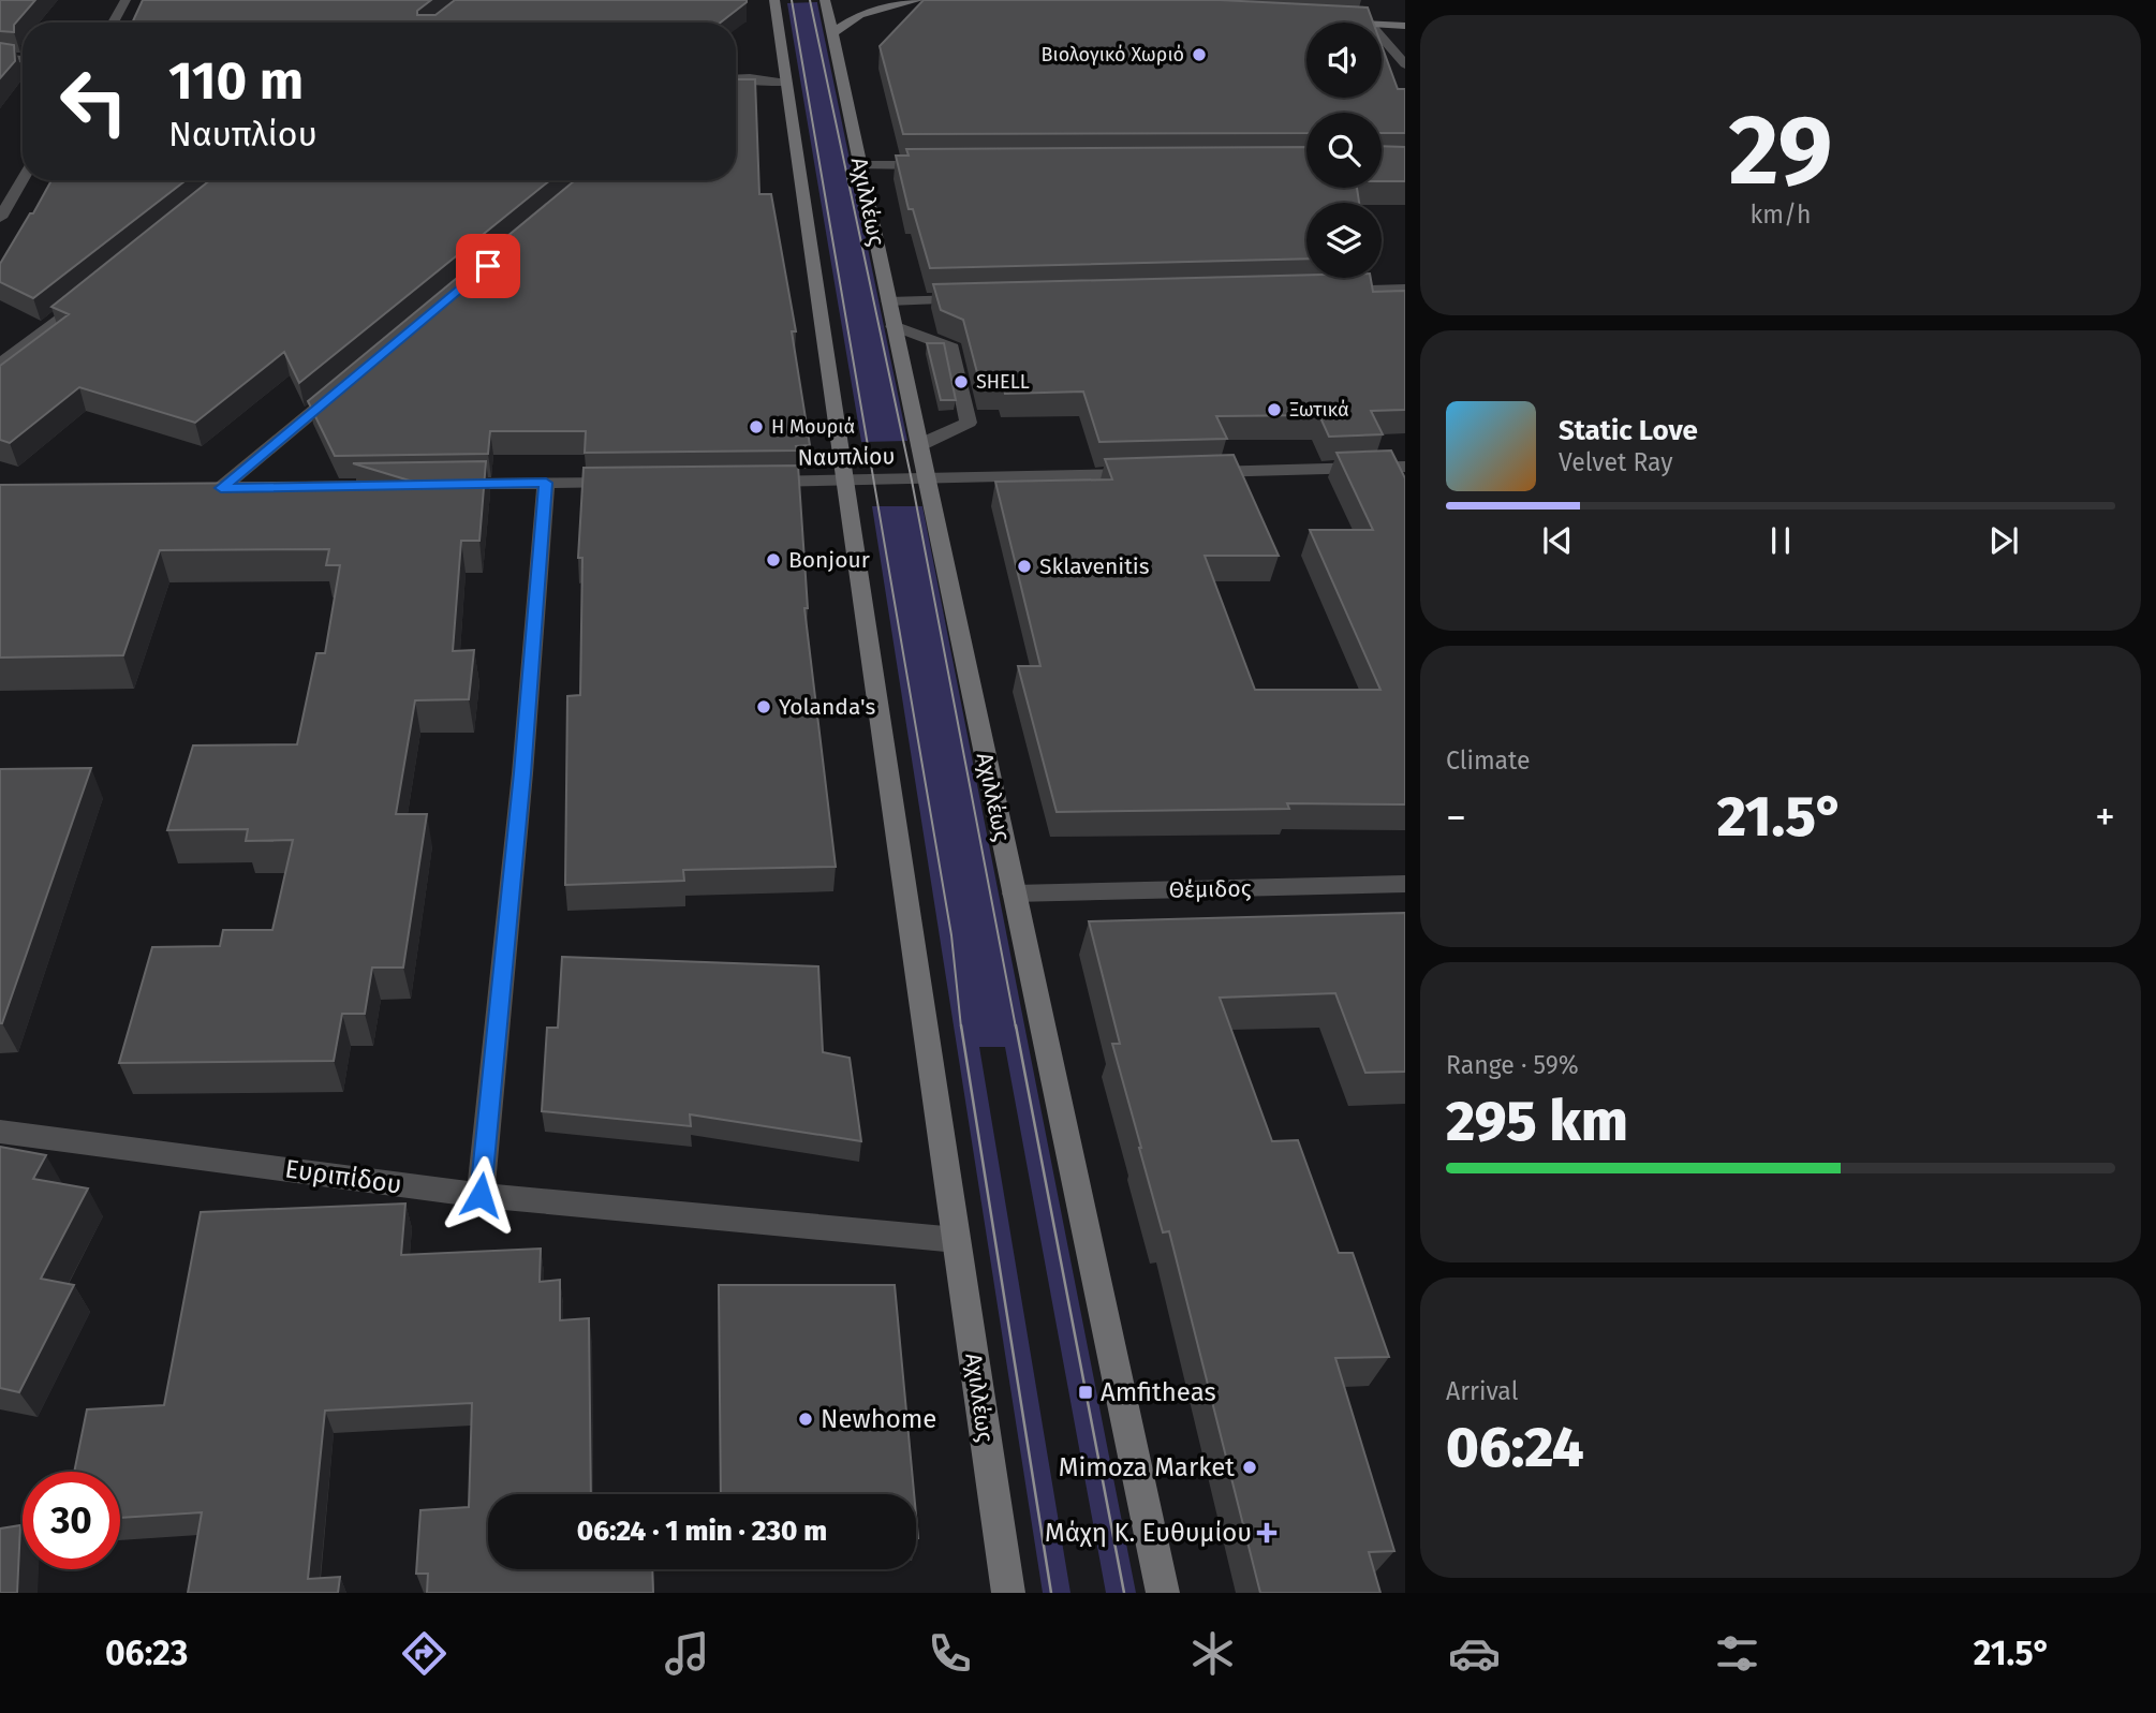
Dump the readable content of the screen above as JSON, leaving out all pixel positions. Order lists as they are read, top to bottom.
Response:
{
  "streets": {
    "main road": ["Αχιλλέως"],
    "street": ["Ναυπλίου", "Θέμιδος", "Ευριπίδου"]
  },
  "crossings": [
    ["Αχιλλέως", "Ναυπλίου"],
    ["Αχιλλέως", "Θέμιδος"],
    ["Αχιλλέως", "Ευριπίδου"]
  ],
  "places": {
    "other": [
      "Βιολογικό Χωριό",
      "SHELL",
      "Ξωτικά",
      "Η Μουριά",
      "Bonjour",
      "Sklavenitis",
      "Yolanda's",
      "Newhome",
      "Mimoza Market"
    ],
    "transit": ["Amfitheas"],
    "health": ["Μάχη Κ. Ευθυμίου"]
  },
  "page": {
    "tile": [
      ["29", "km/h"],
      "Climate",
      ["Range · 59%", "295 km"],
      ["Arrival", "06:24"]
    ],
    "turn": ["110 m", "Ναυπλίου"],
    "song": ["Static Love", "Velvet Ray"],
    "heat": ["−", "21.5°", "+"],
    "limit": "30",
    "trip": "06:24 · 1 min · 230 m",
    "tabs": ["06:23", "21.5°"]
  }
}
